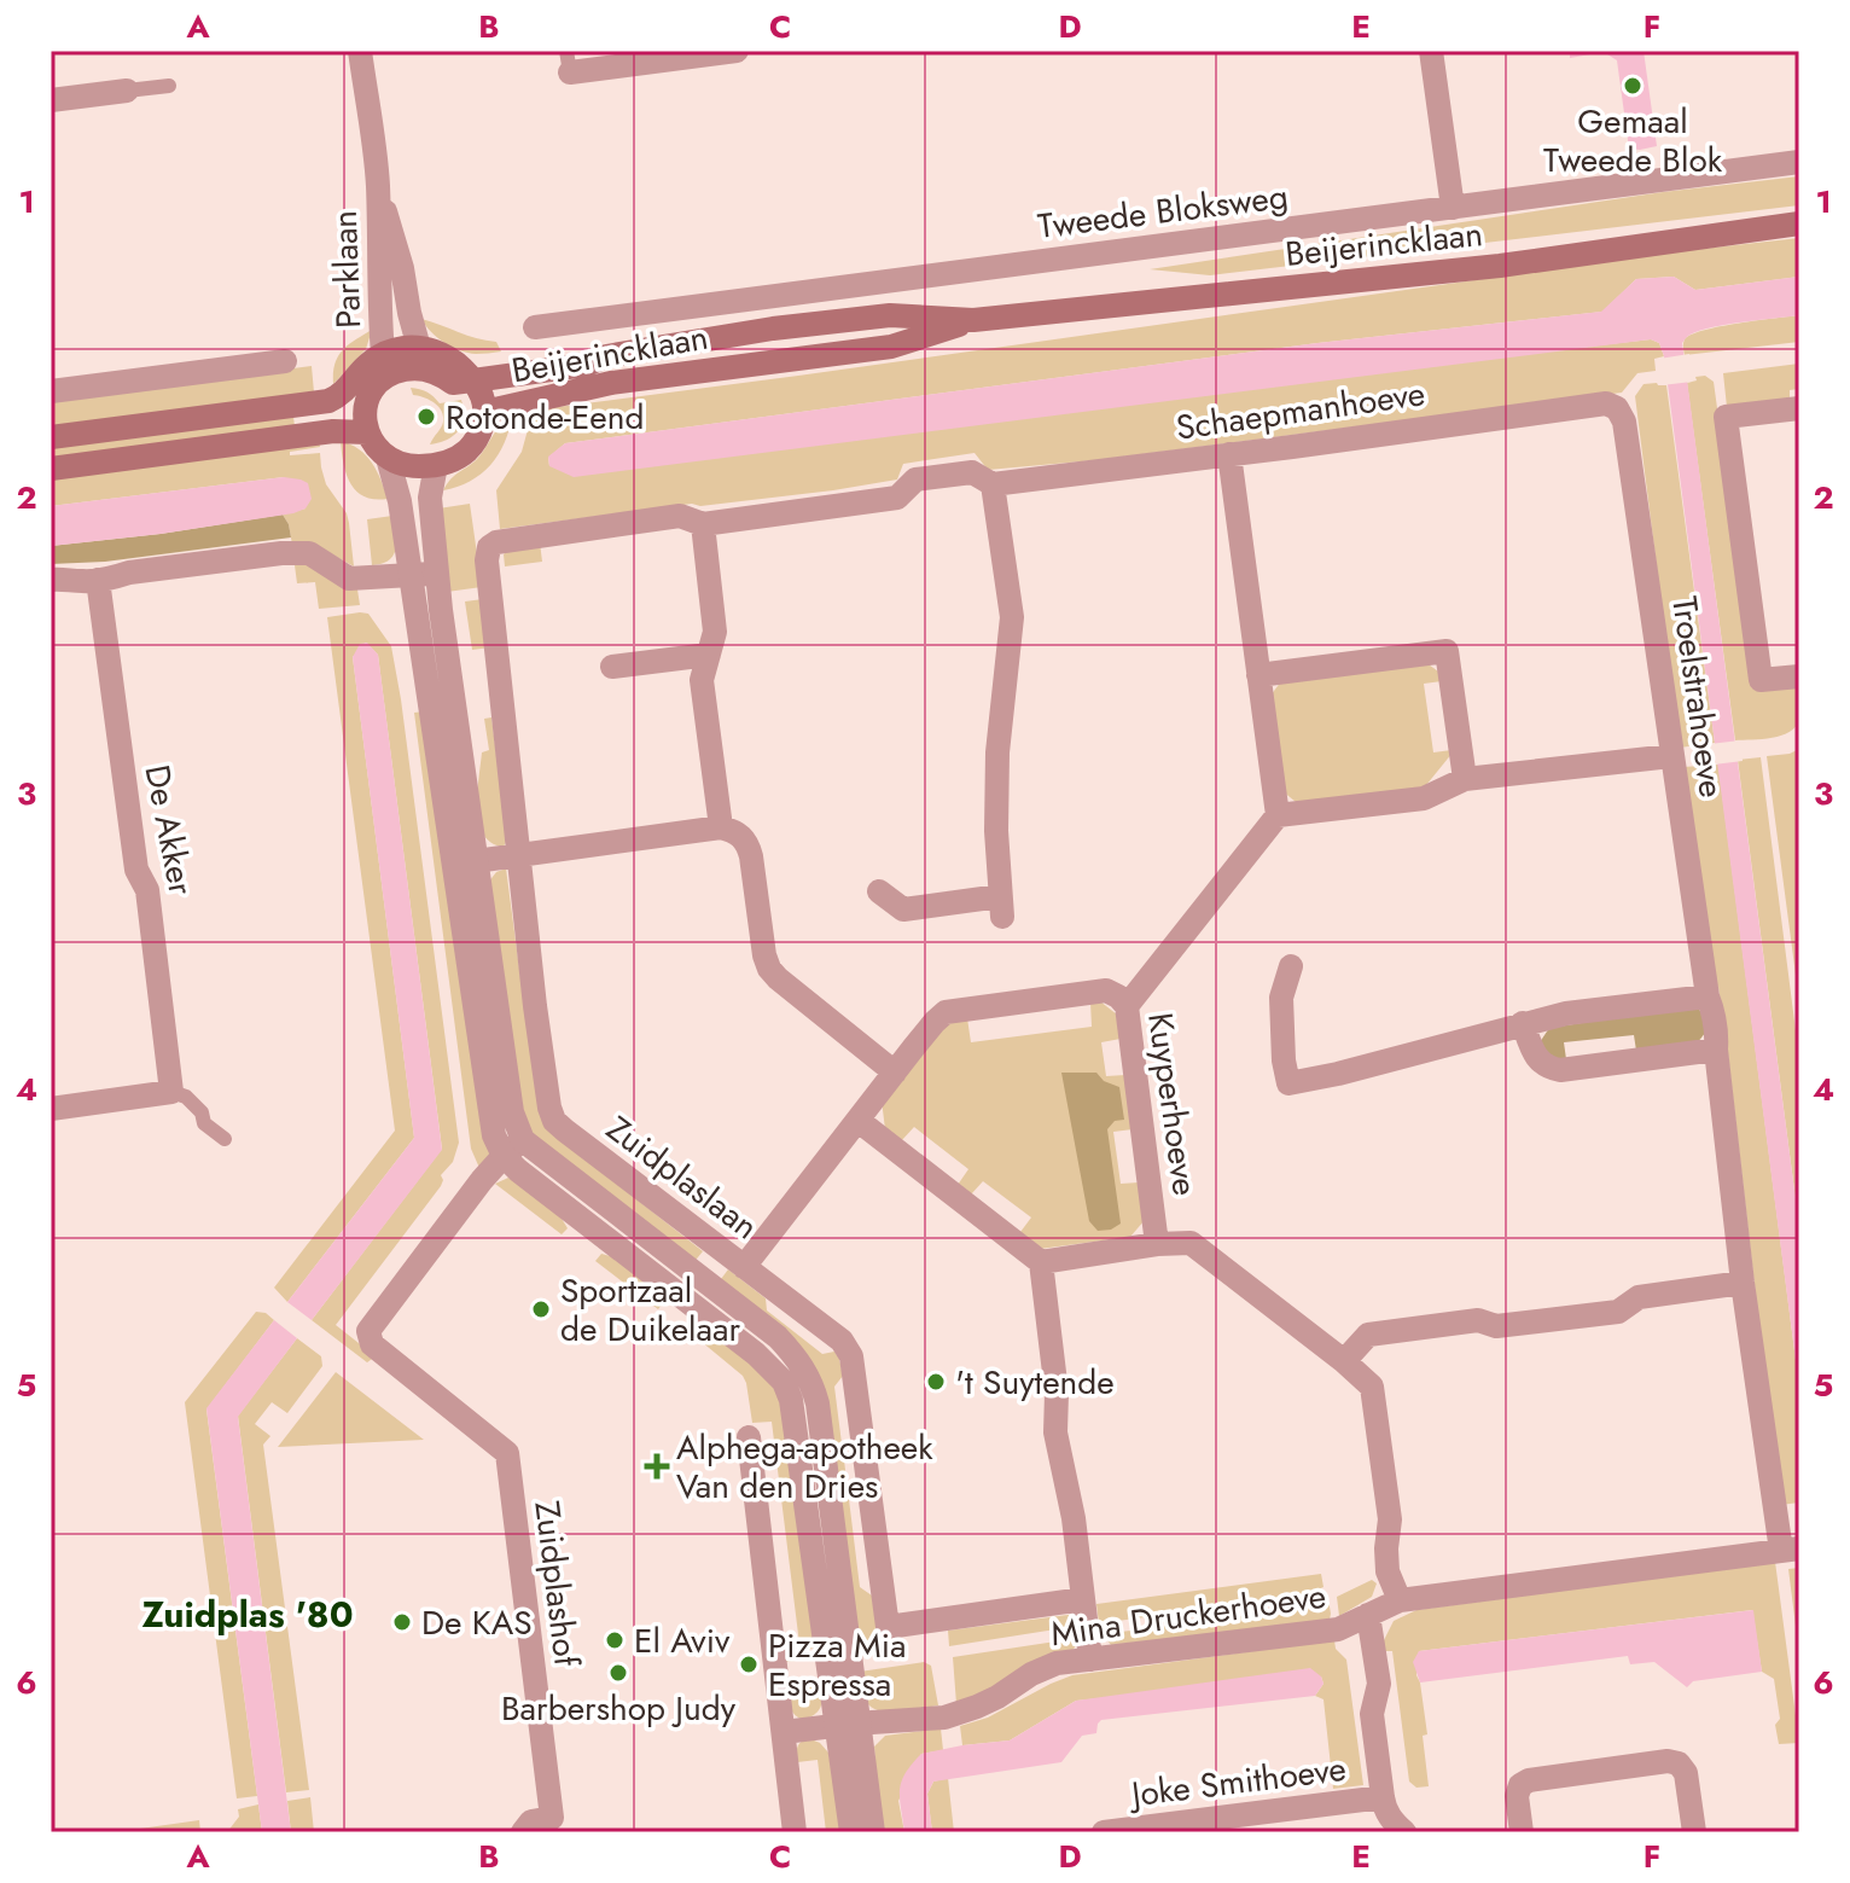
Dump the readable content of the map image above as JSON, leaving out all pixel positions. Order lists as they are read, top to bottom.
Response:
{
  "streets": {
    "main road": ["Beijerincklaan"],
    "street": [
      "Tweede Bloksweg",
      "Parklaan",
      "Schaepmanhoeve",
      "Troelstrahoeve",
      "De Akker",
      "Kuyperhoeve",
      "Zuidplaslaan",
      "Zuidplashof",
      "Mina Druckerhoeve",
      "Joke Smithoeve"
    ]
  },
  "crossings": [
    ["Beijerincklaan", "Parklaan"],
    ["Schaepmanhoeve", "Troelstrahoeve"],
    ["Schaepmanhoeve", "Zuidplaslaan"],
    ["Troelstrahoeve", "Mina Druckerhoeve"],
    ["Kuyperhoeve", "Zuidplaslaan"]
  ],
  "districts": ["Zuidplas '80"],
  "places": {
    "other": [
      "Gemaal Tweede Blok",
      "Rotonde-Eend",
      "Sportzaal de Duikelaar",
      "'t Suytende",
      "De KAS",
      "El Aviv",
      "Pizza Mia Espressa",
      "Barbershop Judy"
    ],
    "health": ["Alphega-apotheek Van den Dries"]
  },
  "grid": {
    "columns": [
      "A",
      "B",
      "C",
      "D",
      "E",
      "F"
    ],
    "rows": [
      "1",
      "2",
      "3",
      "4",
      "5",
      "6"
    ]
  }
}
